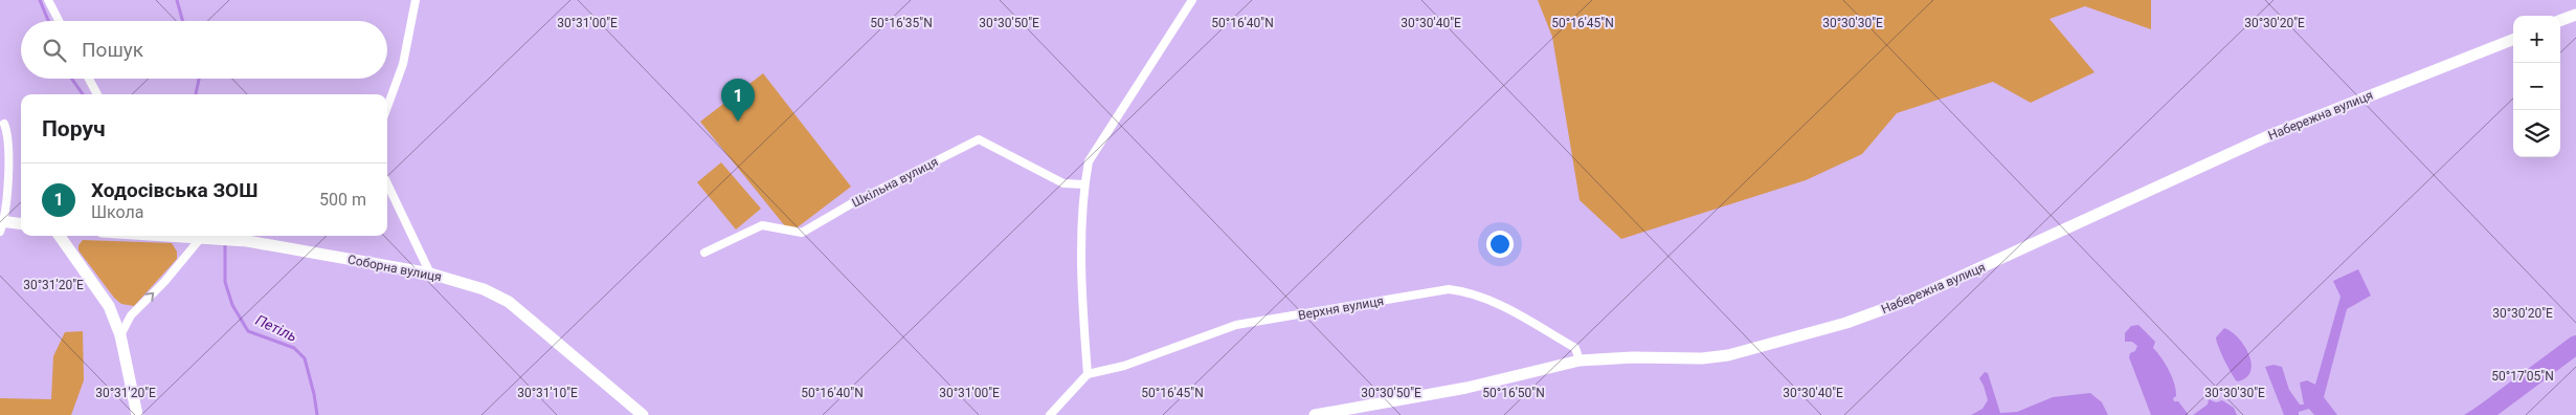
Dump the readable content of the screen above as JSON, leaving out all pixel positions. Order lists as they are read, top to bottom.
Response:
{
  "streets": {
    "street": [
      "Набережна вулиця",
      "Шкільна вулиця",
      "Соборна вулиця",
      "Верхня вулиця"
    ]
  },
  "crossings": [
    ["Набережна вулиця", "Верхня вулиця"]
  ],
  "water": ["Петіль"],
  "page": {
    "map_buttons": ["+", "−"],
    "search": "Пошук",
    "pins": "1",
    "heading": "Поруч",
    "list": [
      {
        "mark": "1",
        "name": "Ходосівська ЗОШ",
        "note": "Школа",
        "value": "500 m"
      }
    ]
  },
  "coordinates": [
    "50°16'35\"N",
    "50°16'40\"N",
    "50°16'45\"N",
    "30°31'00\"E",
    "30°30'50\"E",
    "30°30'40\"E",
    "30°30'30\"E",
    "30°30'20\"E",
    "30°31'20\"E",
    "50°17'05\"N",
    "30°31'10\"E",
    "50°16'50\"N"
  ]
}
